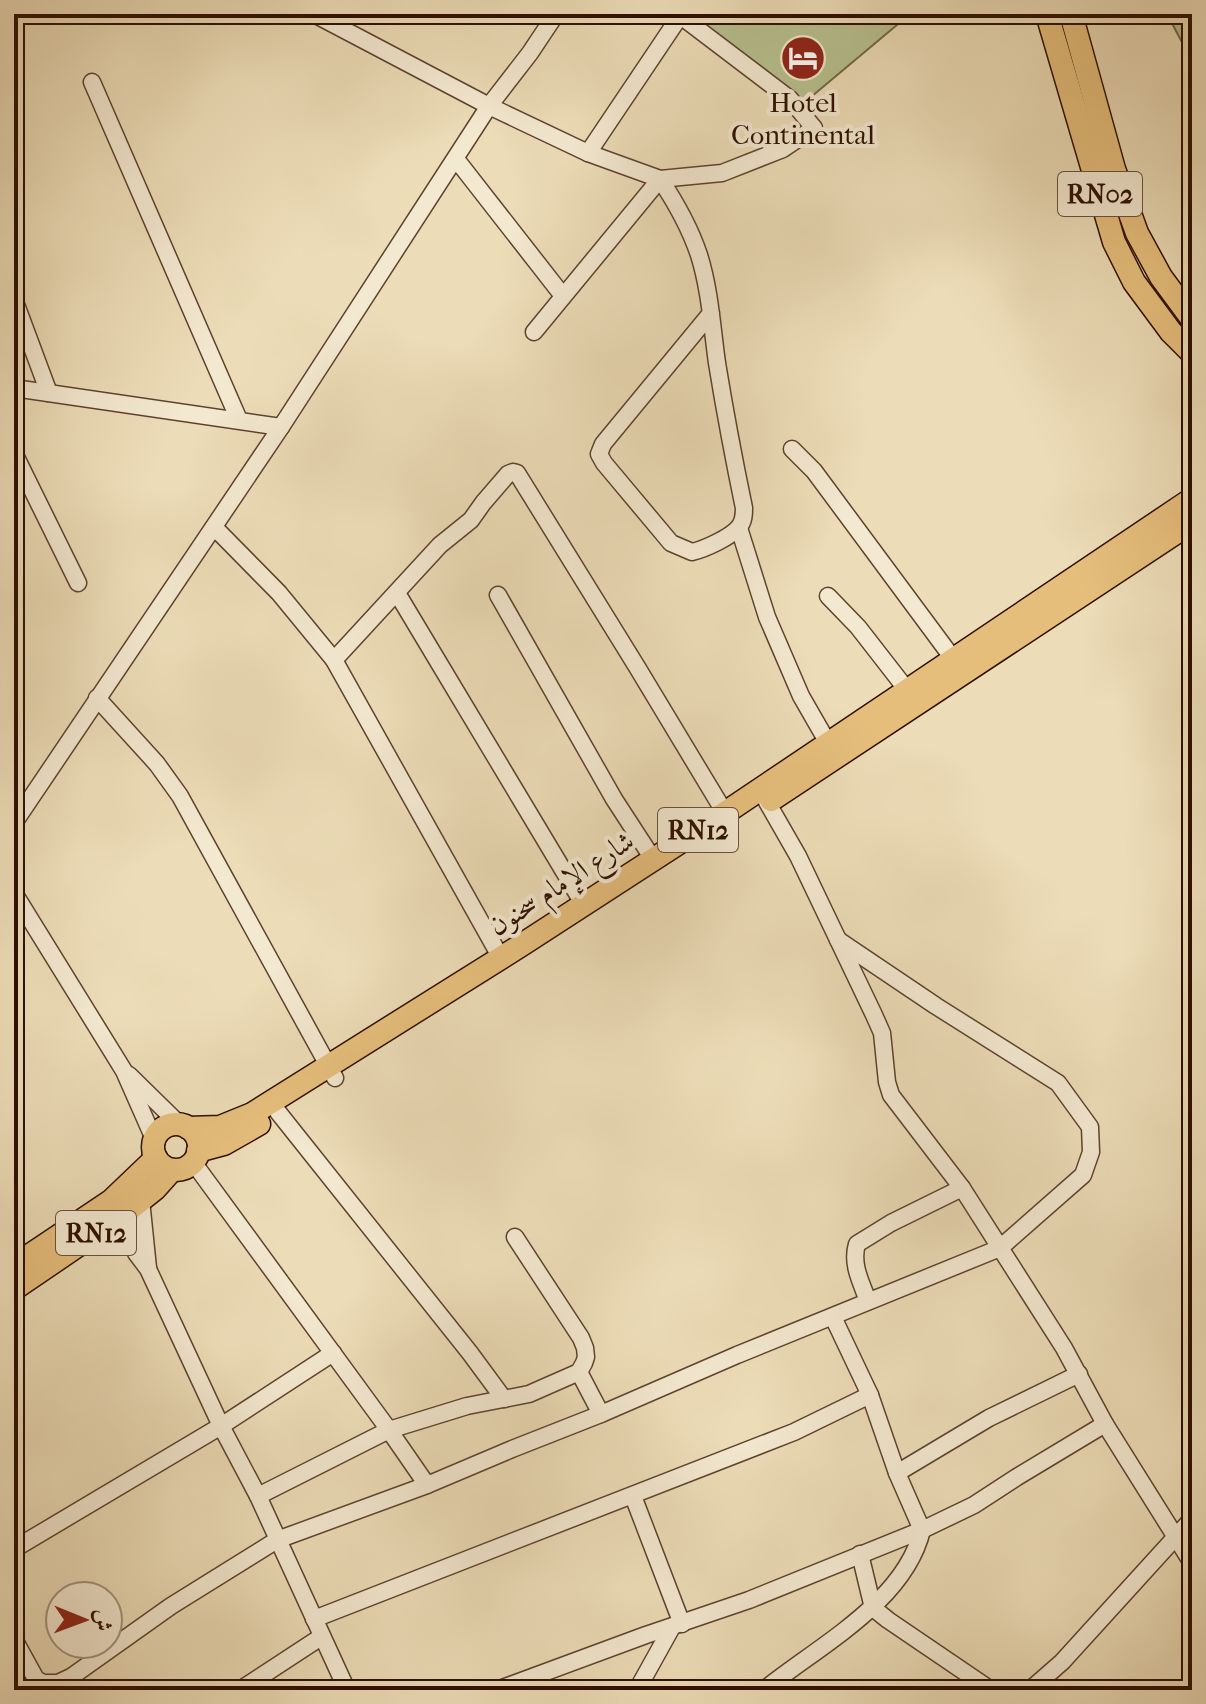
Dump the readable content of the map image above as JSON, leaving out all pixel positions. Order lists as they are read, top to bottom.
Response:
{
  "streets": {
    "main road": ["RN02", "RN12", "شارع الإمام سحنون"]
  },
  "crossings": [
    ["RN12", "شارع الإمام سحنون"]
  ],
  "places": {
    "hotel": ["Hotel Continental"]
  },
  "north": "right"
}
